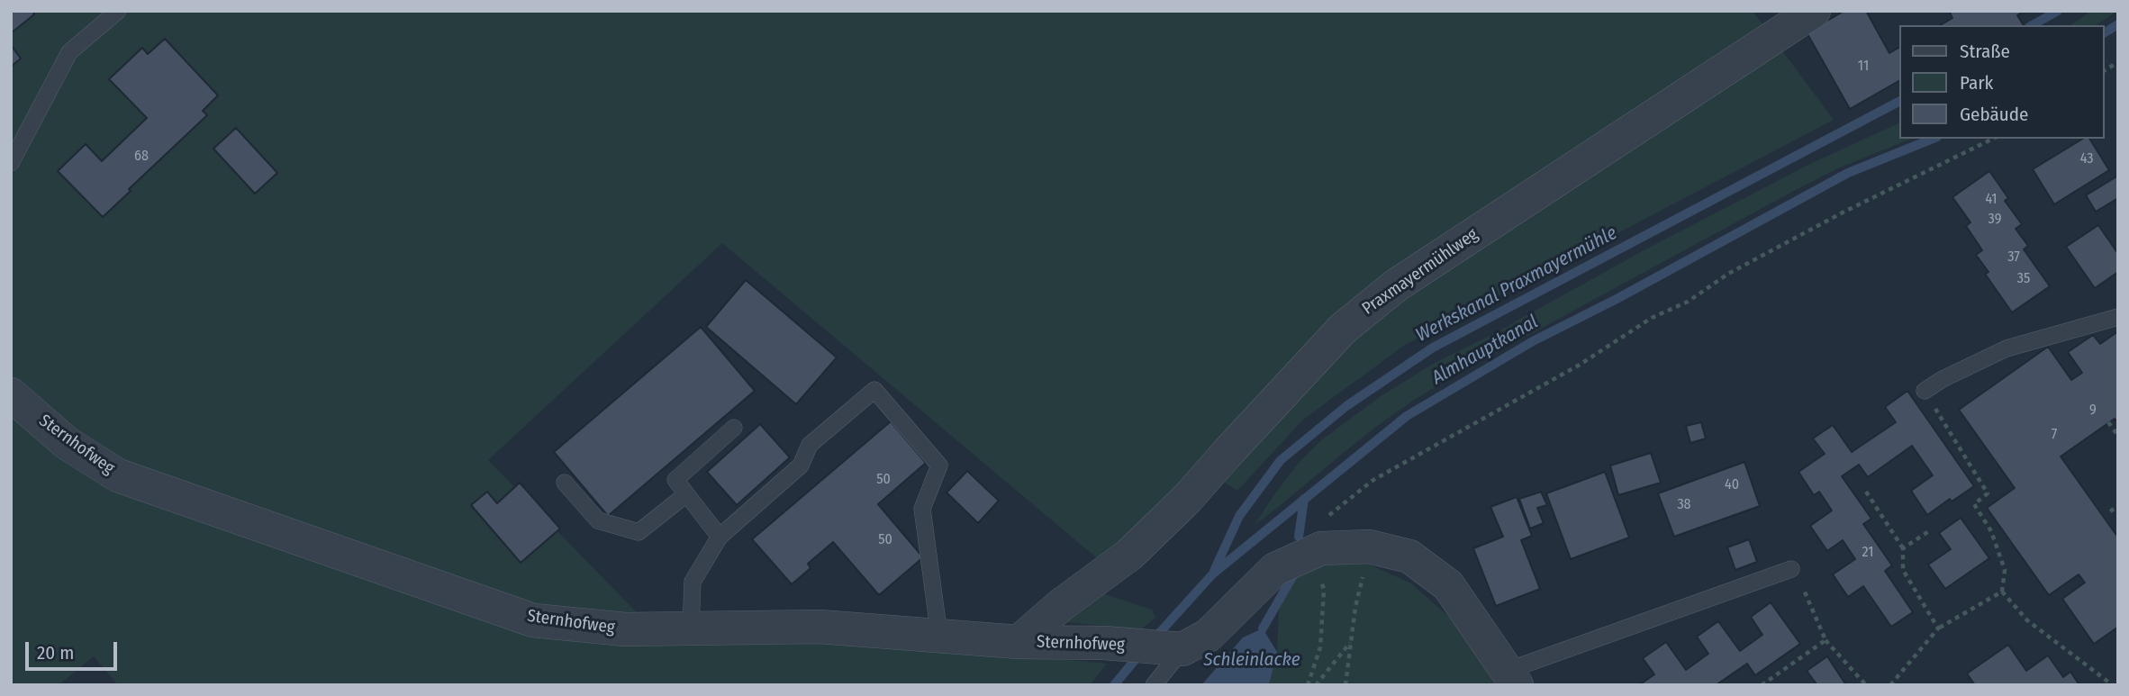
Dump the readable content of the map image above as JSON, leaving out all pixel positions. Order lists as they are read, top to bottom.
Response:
{
  "streets": {
    "street": ["Praxmayermühlweg", "Sternhofweg"]
  },
  "crossings": [
    ["Praxmayermühlweg", "Sternhofweg"]
  ],
  "water": ["Werkskanal Praxmayermühle", "Almhauptkanal", "Schleinlacke"],
  "house_numbers": [
    "11",
    "68",
    "43",
    "41",
    "39",
    "37",
    "35",
    "9",
    "7",
    "50",
    "40",
    "38",
    "50",
    "21"
  ],
  "legend": ["Straße", "Park", "Gebäude"],
  "scale_bar": "20 m"
}
